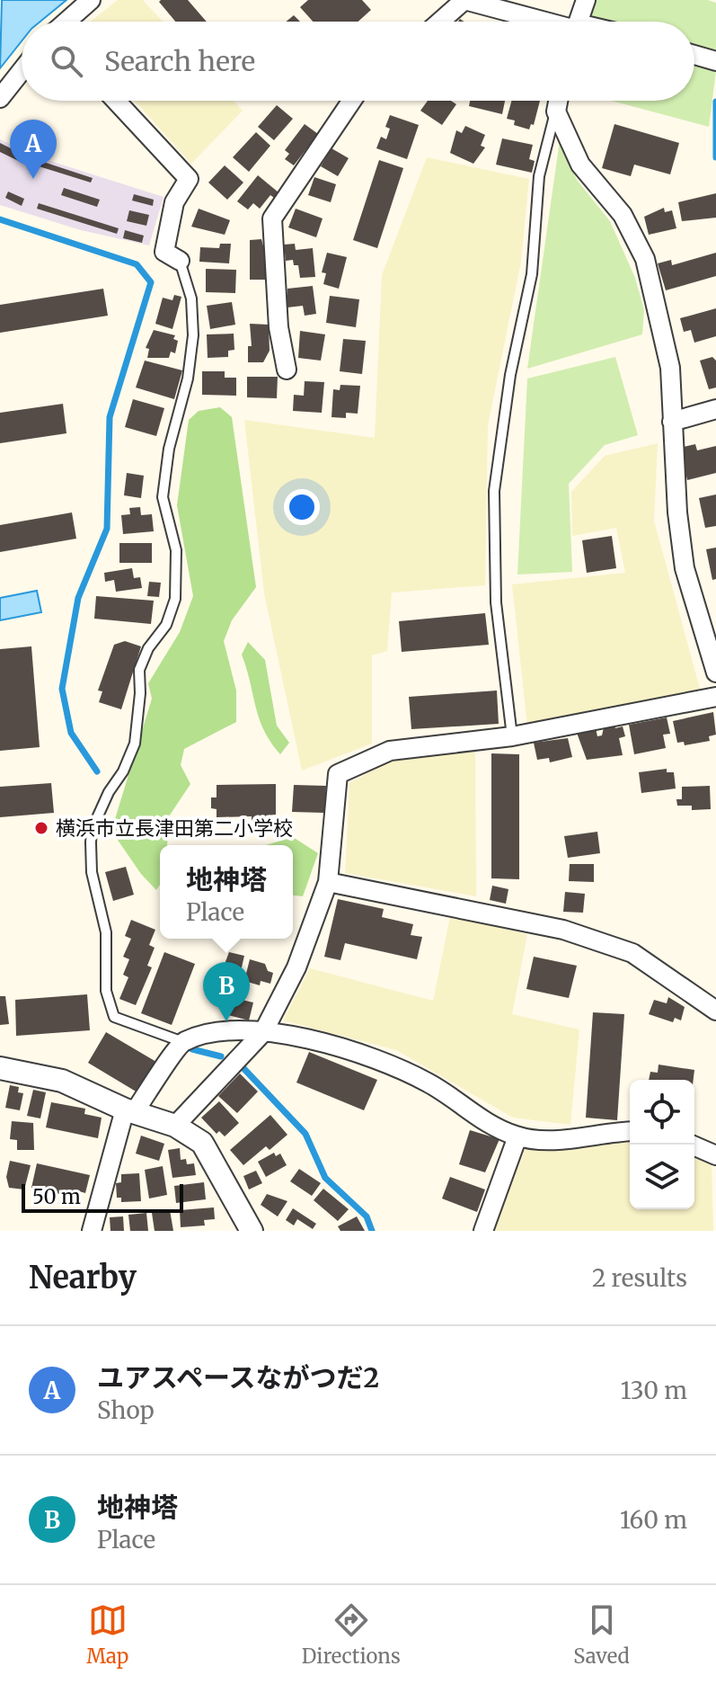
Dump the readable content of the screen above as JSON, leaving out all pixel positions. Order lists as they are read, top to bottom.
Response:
{
  "places": ["横浜市立長津田第二小学校"],
  "scale_bar": "50 m",
  "page": {
    "search": "Search here",
    "pins": ["A", "B"],
    "popup": ["地神塔", "Place"],
    "scale": "50 m",
    "heading": ["Nearby", "2 results"],
    "list": [
      {
        "mark": "A",
        "name": "ユアスペースながつだ2",
        "note": "Shop",
        "value": "130 m"
      },
      {
        "mark": "B",
        "name": "地神塔",
        "note": "Place",
        "value": "160 m"
      }
    ],
    "nav": ["Map", "Directions", "Saved"]
  }
}
